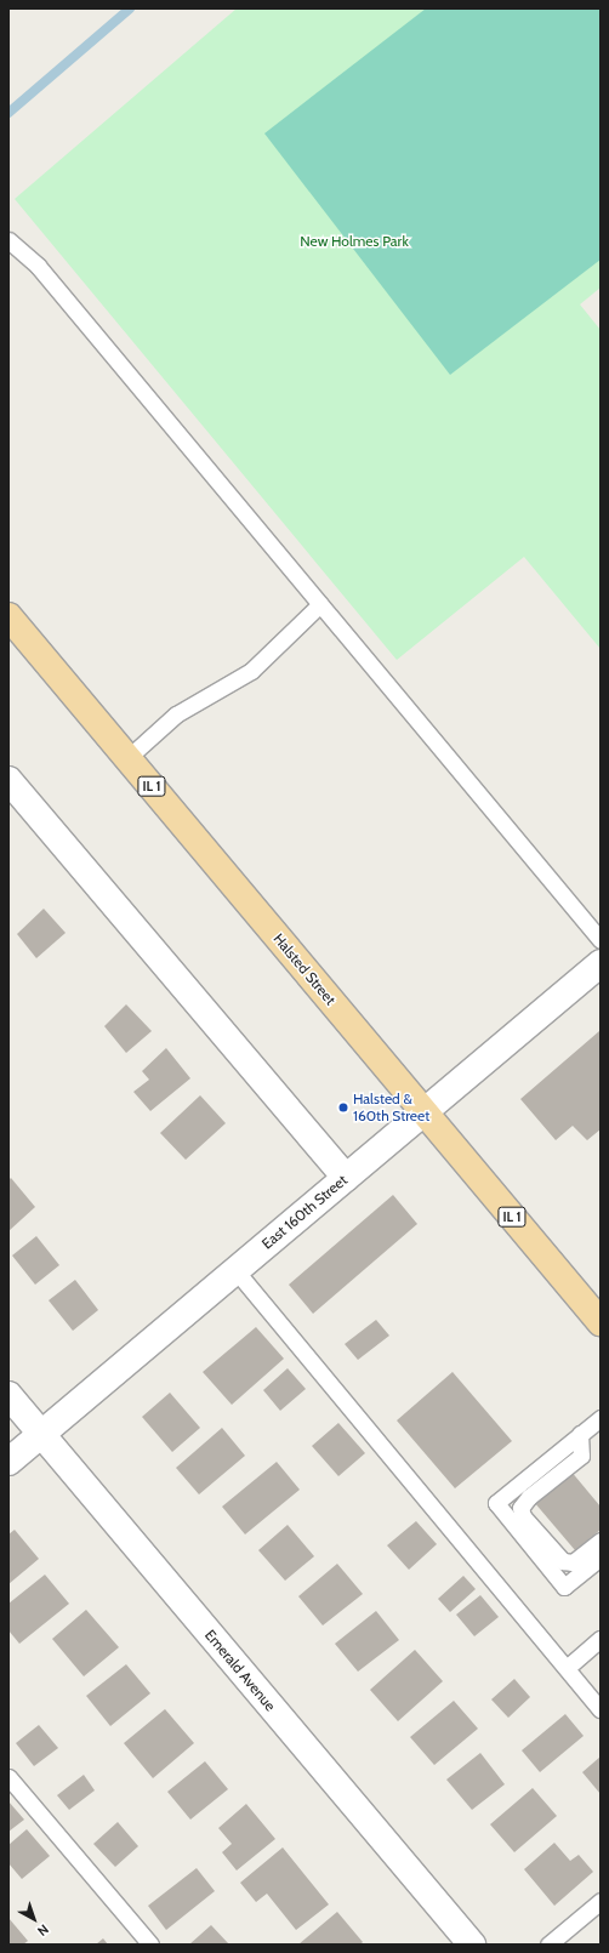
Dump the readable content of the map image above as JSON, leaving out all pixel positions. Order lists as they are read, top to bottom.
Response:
{
  "streets": {
    "main road": ["IL 1", "Halsted Street"],
    "street": ["East 160th Street", "Emerald Avenue"]
  },
  "crossings": [
    ["Halsted Street", "East 160th Street"],
    ["East 160th Street", "Emerald Avenue"]
  ],
  "parks": ["New Holmes Park"],
  "places": ["Halsted & 160th Street"],
  "north": "bottom right"
}
